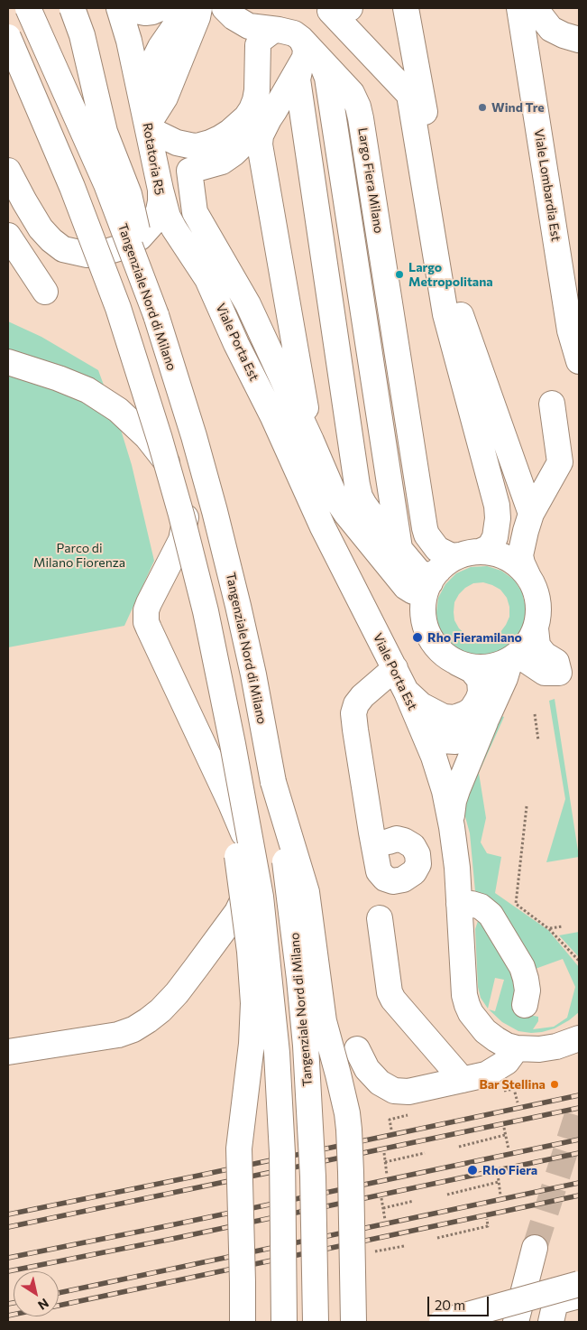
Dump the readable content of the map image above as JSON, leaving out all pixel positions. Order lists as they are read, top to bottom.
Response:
{
  "streets": {
    "main road": [
      "Rotatoria R5",
      "Largo Fiera Milano",
      "Viale Lombardia Est",
      "Tangenziale Nord di Milano",
      "Viale Porta Est"
    ]
  },
  "crossings": [
    ["Rotatoria R5", "Viale Porta Est"]
  ],
  "parks": ["Parco di Milano Fiorenza"],
  "places": [
    "Wind Tre",
    "Largo Metropolitana",
    "Rho Fieramilano",
    "Bar Stellina",
    "Rho Fiera"
  ],
  "scale_bar": "20 m",
  "north": "bottom right"
}
